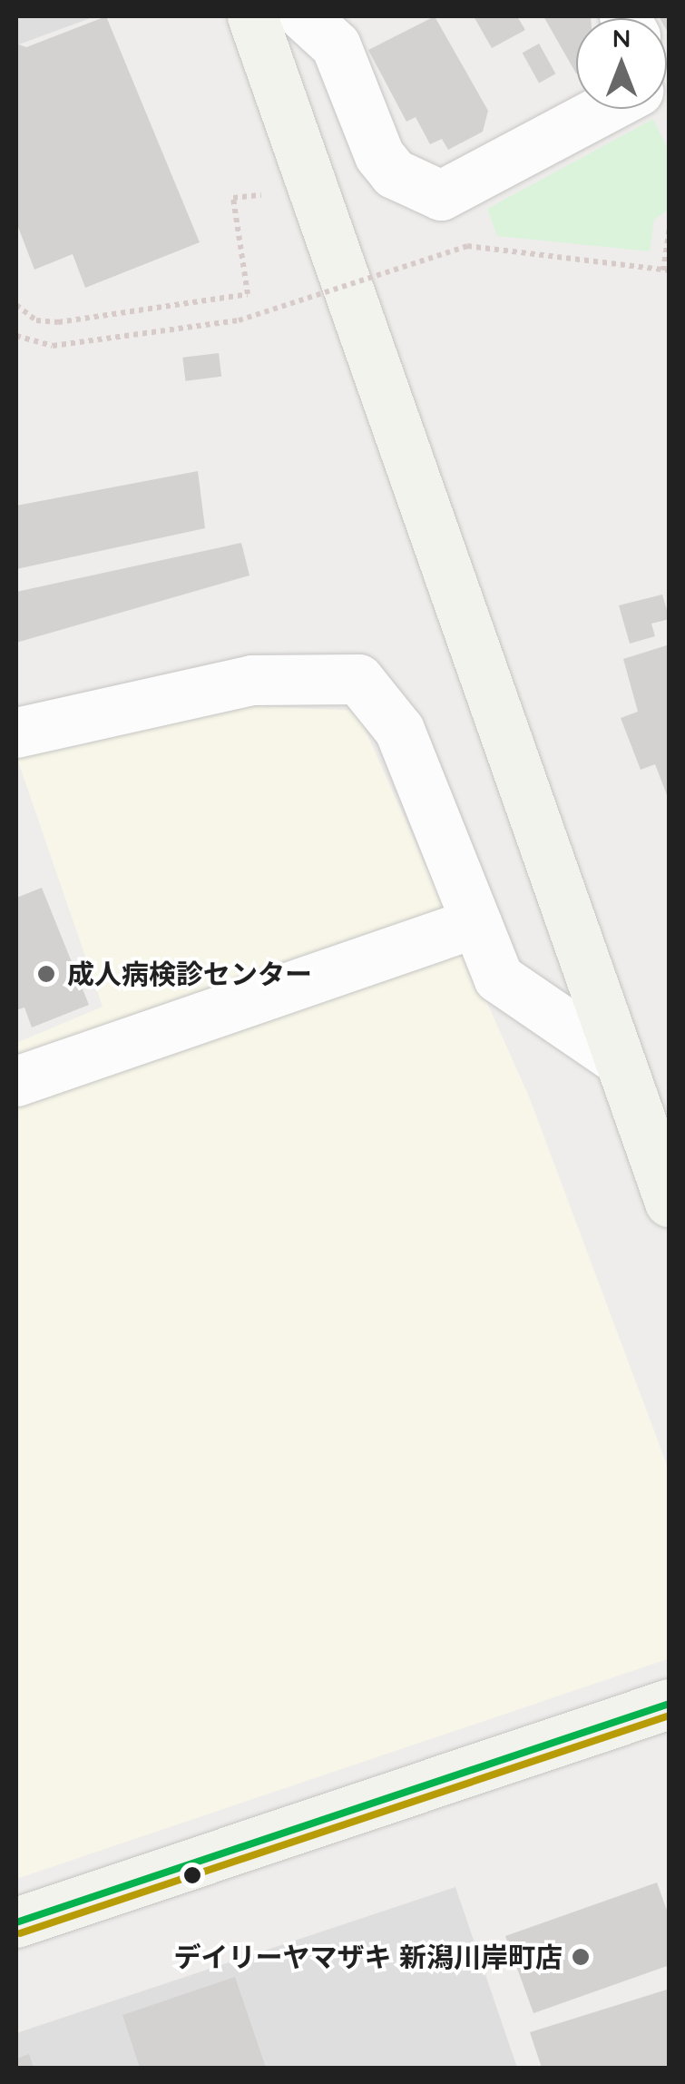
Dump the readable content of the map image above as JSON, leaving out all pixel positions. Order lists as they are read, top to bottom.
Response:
{
  "places": ["成人病検診センター", "デイリーヤマザキ 新潟川岸町店"],
  "north": "top"
}
